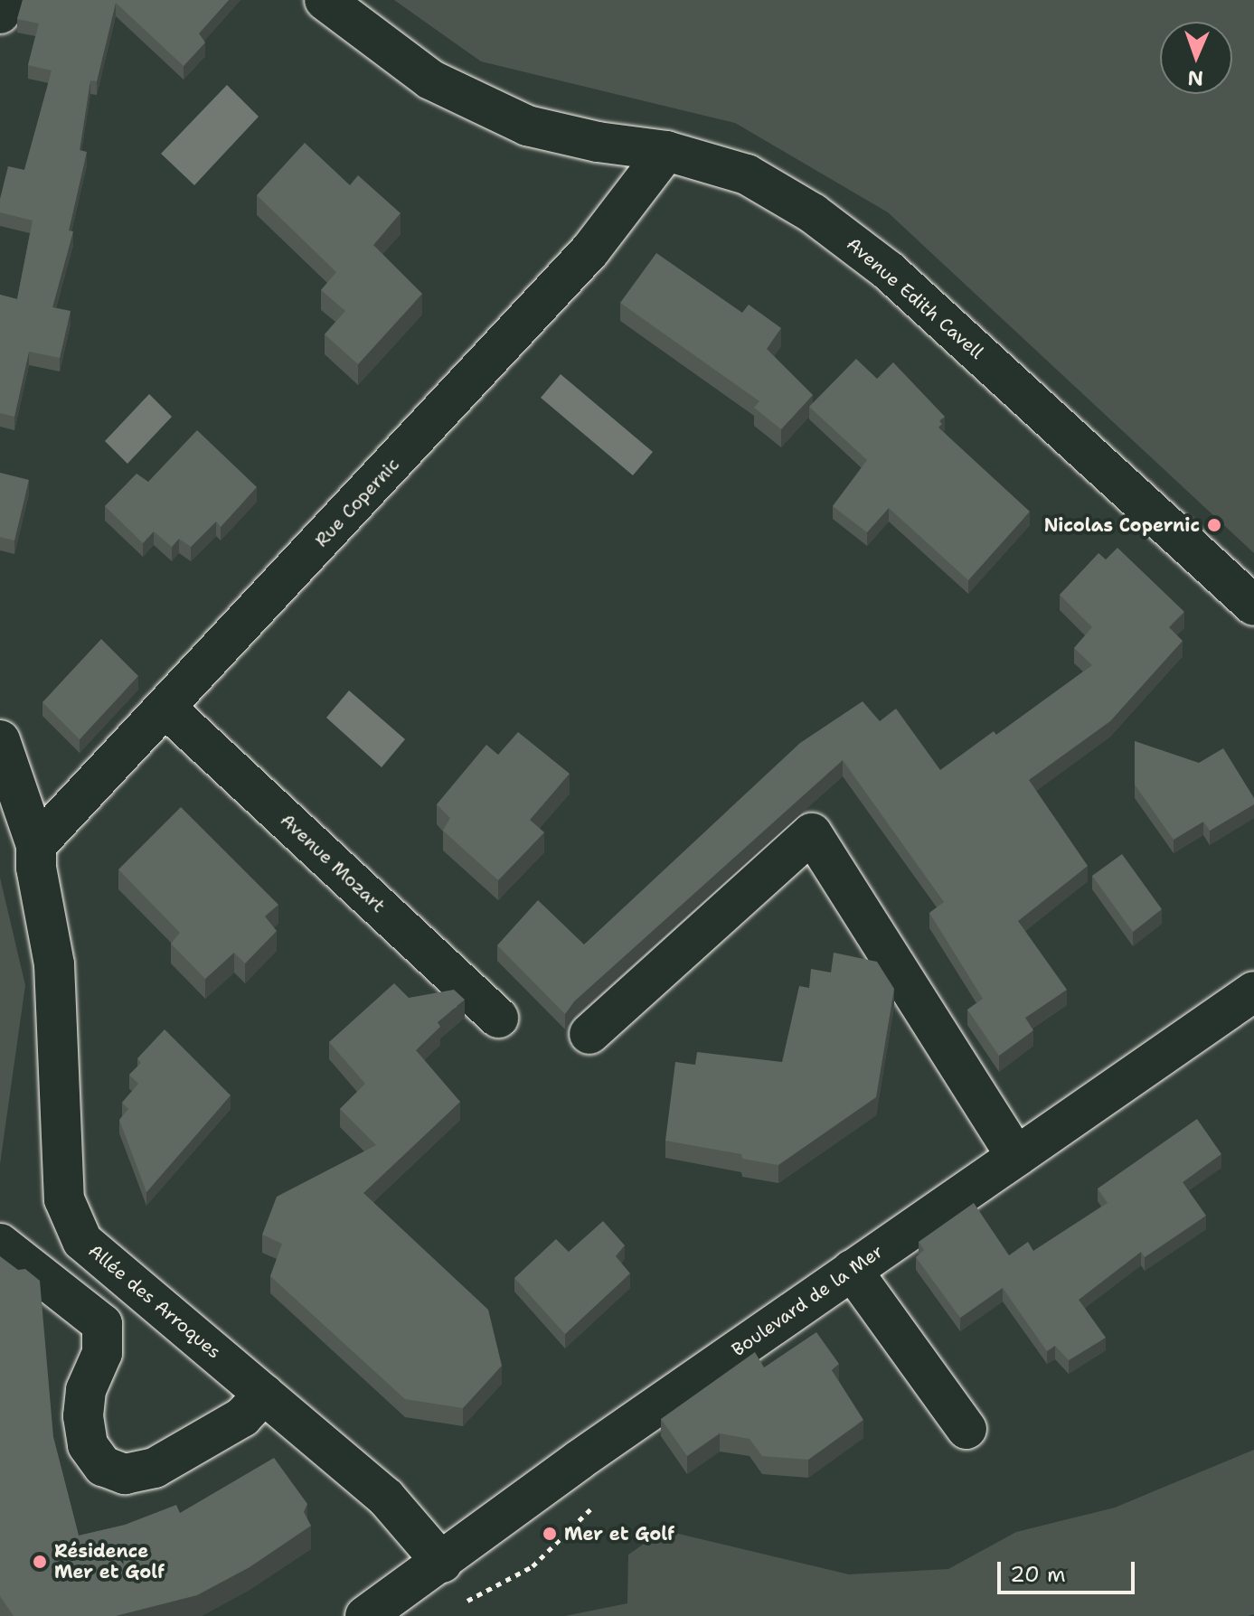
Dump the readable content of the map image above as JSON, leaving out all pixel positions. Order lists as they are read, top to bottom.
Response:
{
  "streets": {
    "street": [
      "Avenue Edith Cavell",
      "Rue Copernic",
      "Avenue Mozart",
      "Boulevard de la Mer",
      "Allée des Arroques"
    ]
  },
  "crossings": [
    ["Avenue Edith Cavell", "Rue Copernic"],
    ["Rue Copernic", "Avenue Mozart"],
    ["Rue Copernic", "Allée des Arroques"],
    ["Boulevard de la Mer", "Allée des Arroques"]
  ],
  "places": ["Nicolas Copernic", "Mer et Golf", "Résidence Mer et Golf"],
  "scale_bar": "20 m",
  "north": "bottom"
}
